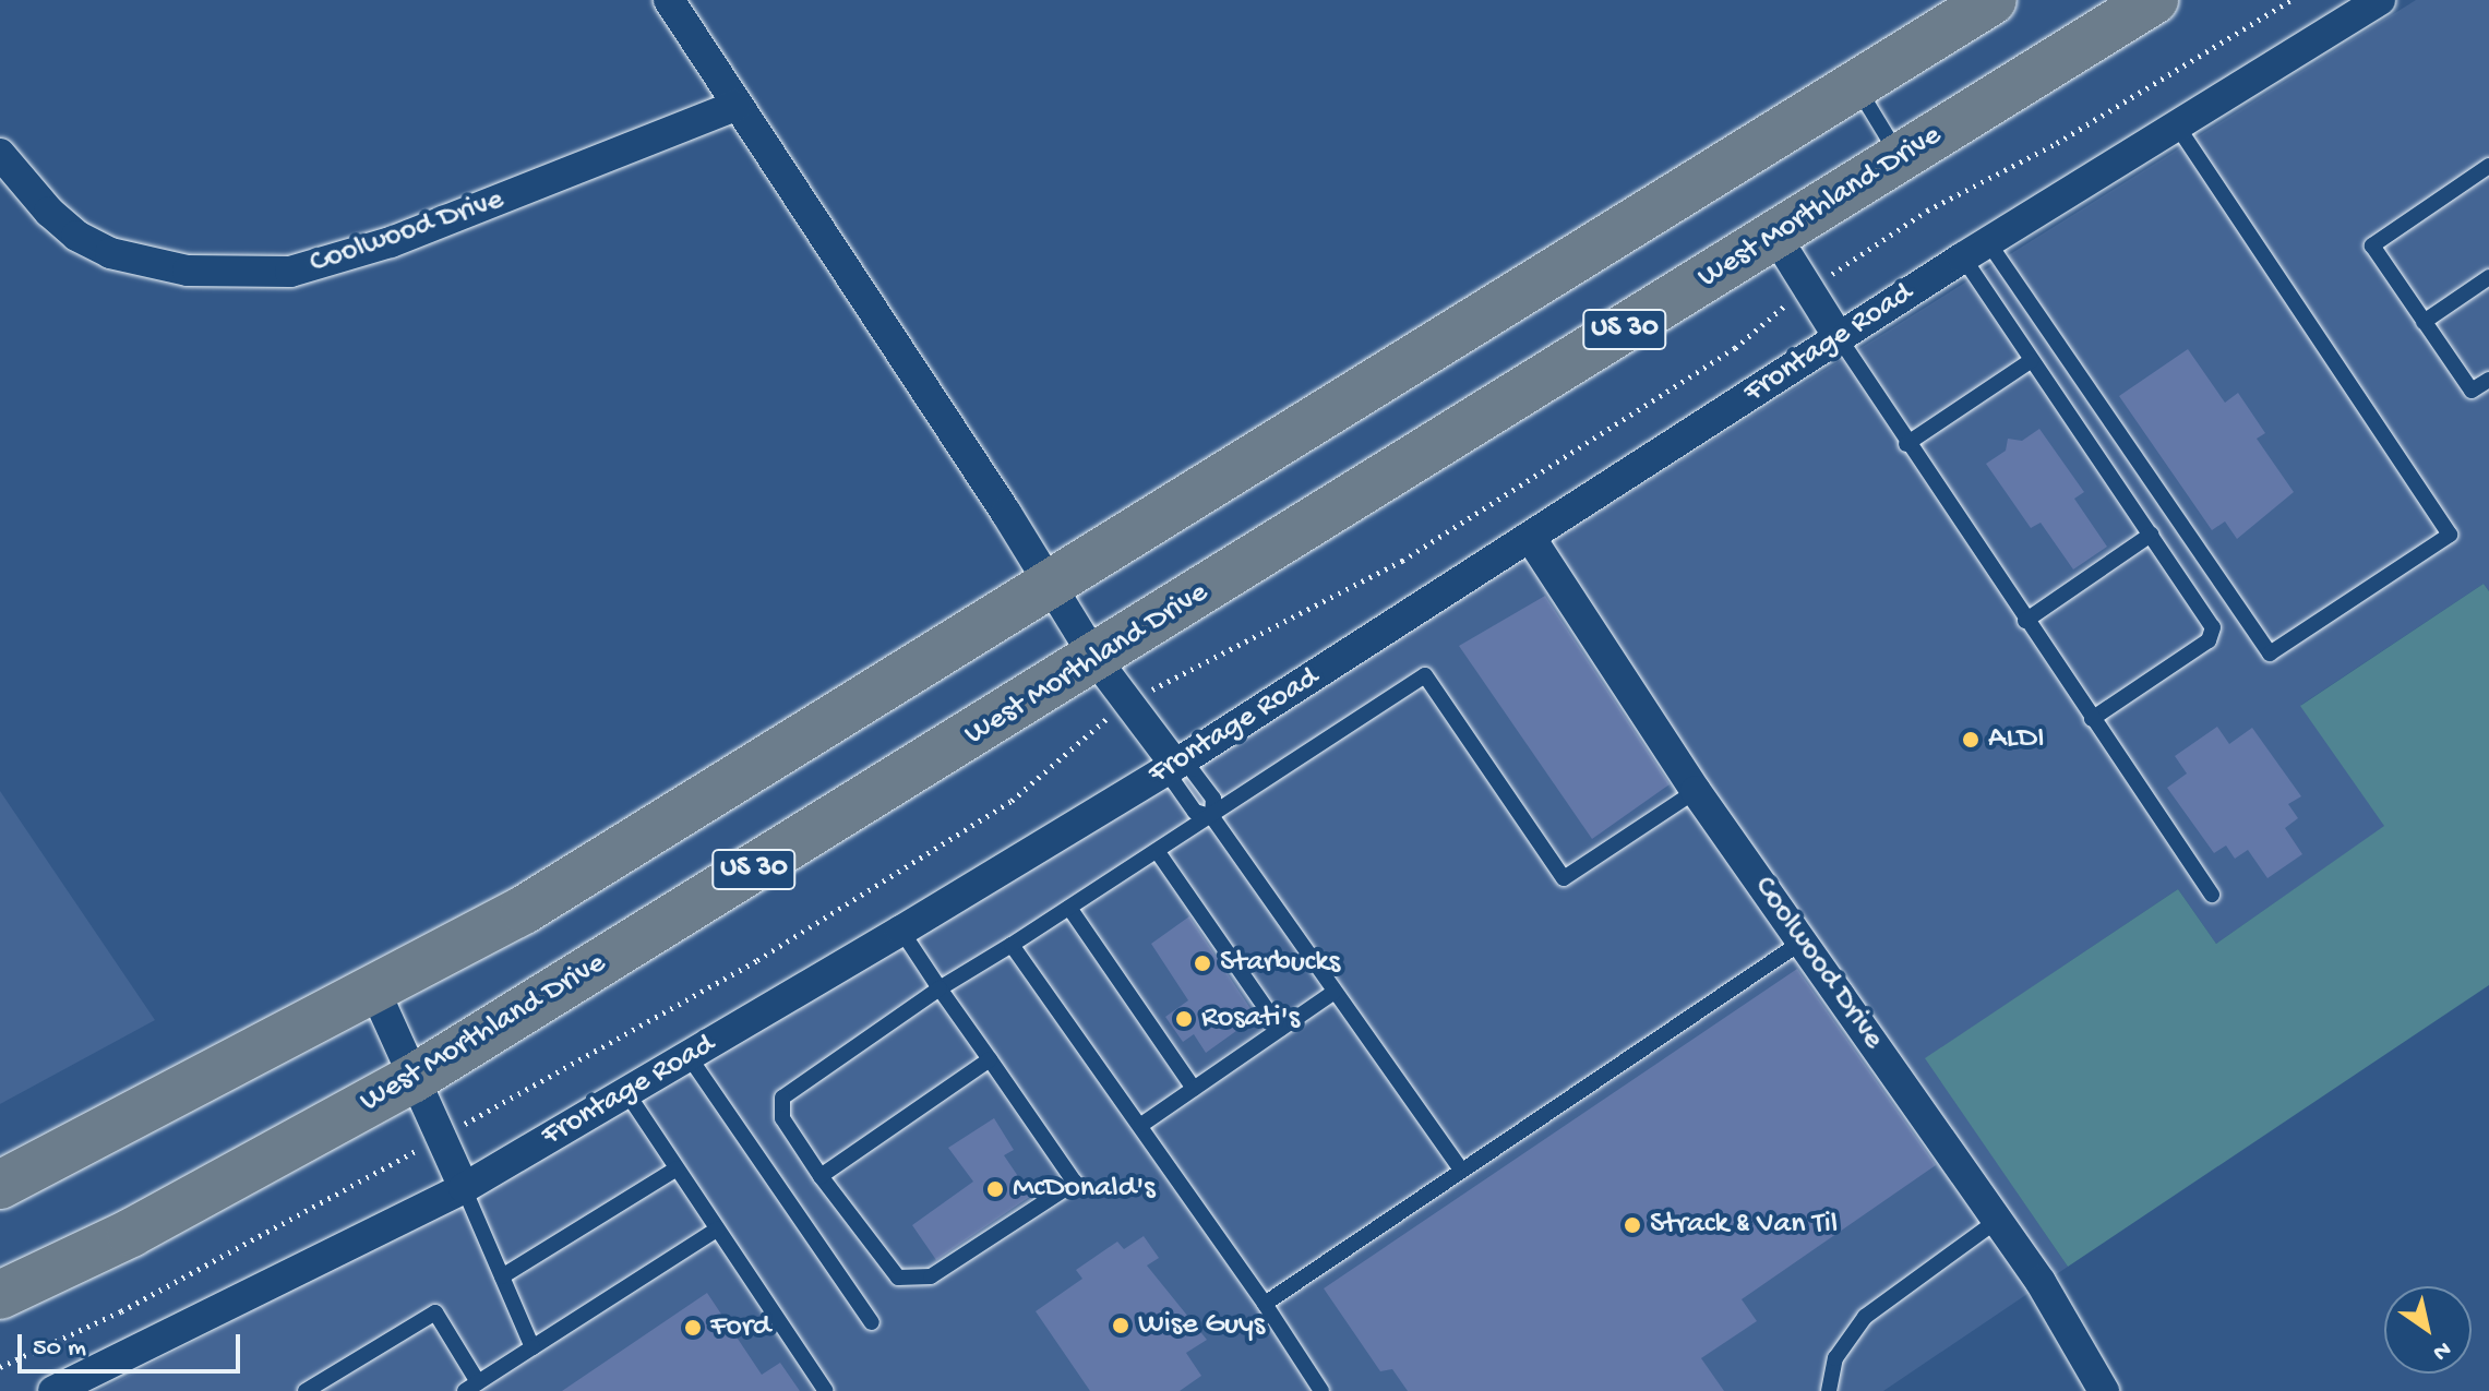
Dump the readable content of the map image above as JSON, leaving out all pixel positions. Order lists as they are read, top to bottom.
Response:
{
  "streets": {
    "highway": ["West Morthland Drive", "US 30"],
    "street": ["Coolwood Drive", "Frontage Road"]
  },
  "crossings": [
    ["Coolwood Drive", "Frontage Road"]
  ],
  "places": [
    "ALDI",
    "Starbucks",
    "Rosati's",
    "McDonald's",
    "Strack & Van Til",
    "Wise Guys",
    "Ford"
  ],
  "scale_bar": "50 m",
  "north": "bottom right"
}
